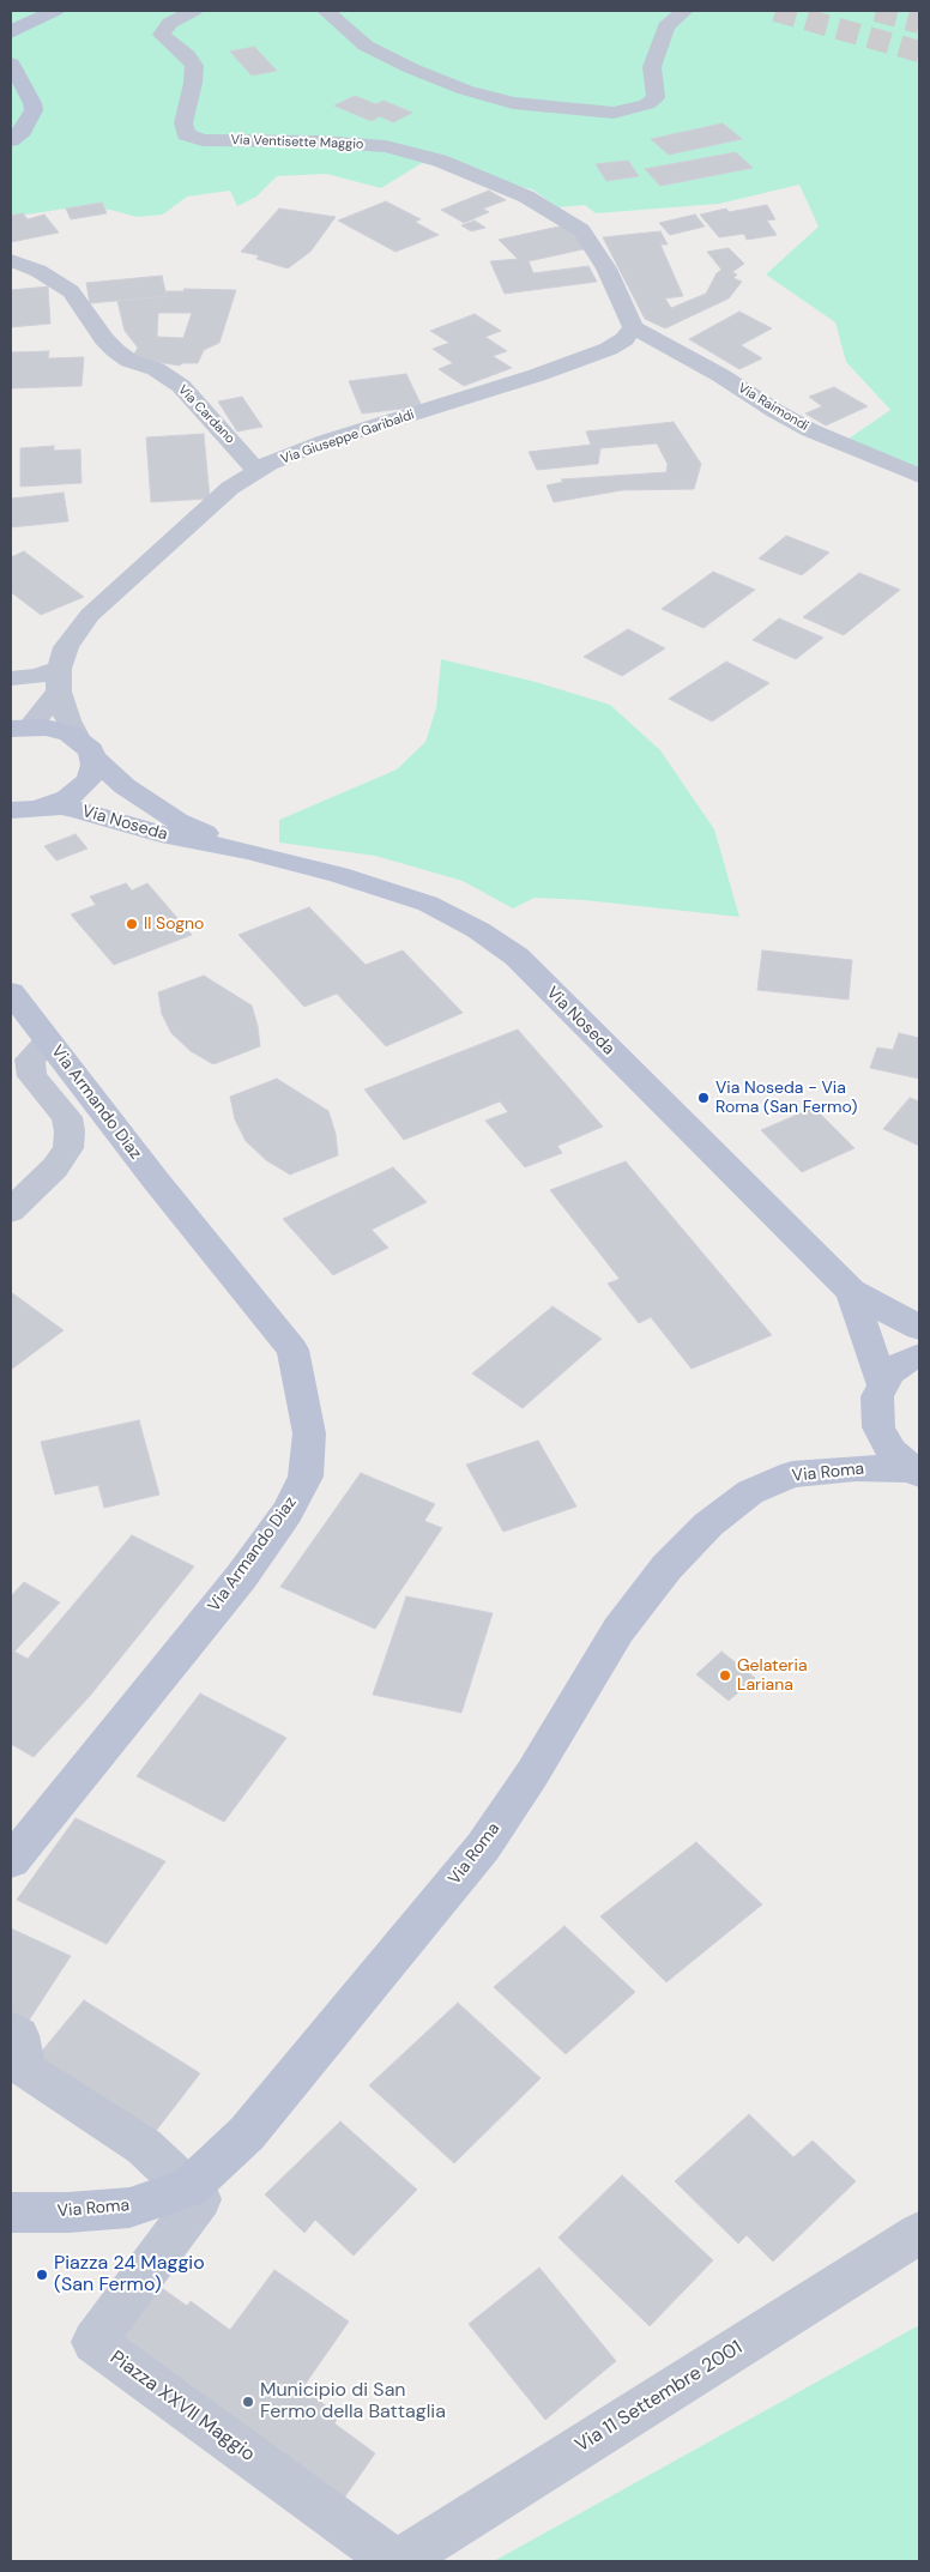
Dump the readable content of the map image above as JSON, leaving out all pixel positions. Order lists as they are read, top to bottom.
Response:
{
  "streets": {
    "main road": ["Via Noseda", "Via Armando Diaz", "Via Roma"],
    "street": [
      "Via Ventisette Maggio",
      "Via Raimondi",
      "Via Cardano",
      "Via Giuseppe Garibaldi",
      "Via 11 Settembre 2001",
      "Piazza XXVII Maggio"
    ]
  },
  "crossings": [
    ["Via Ventisette Maggio", "Via Raimondi"],
    ["Via Ventisette Maggio", "Via Giuseppe Garibaldi"],
    ["Via Raimondi", "Via Giuseppe Garibaldi"],
    ["Via Cardano", "Via Giuseppe Garibaldi"],
    ["Via Roma", "Piazza XXVII Maggio"]
  ],
  "places": [
    "Il Sogno",
    "Via Noseda - Via Roma (San Fermo)",
    "Gelateria Lariana",
    "Piazza 24 Maggio (San Fermo)",
    "Municipio di San Fermo della Battaglia"
  ]
}
